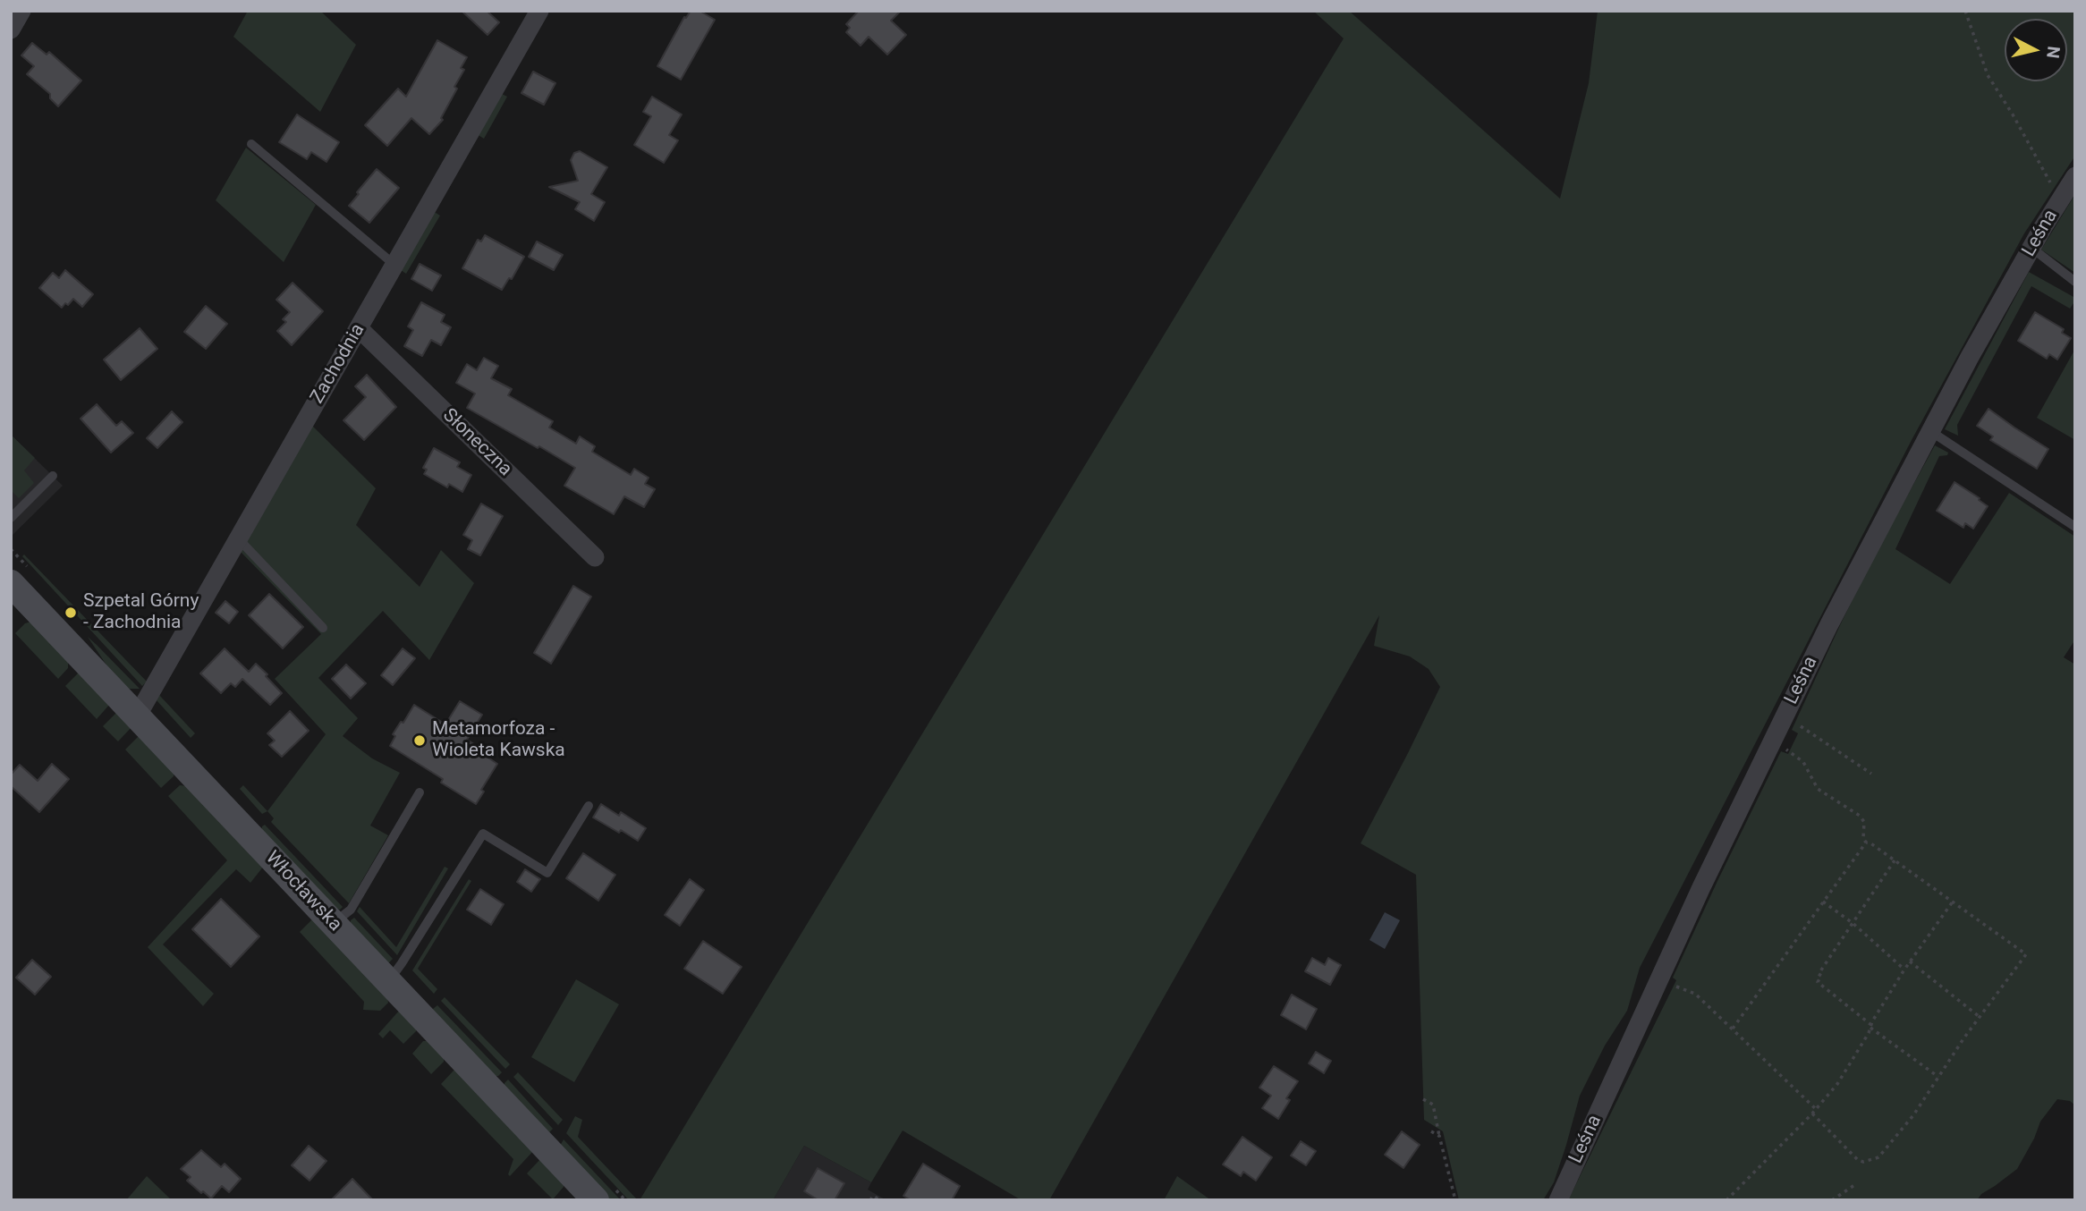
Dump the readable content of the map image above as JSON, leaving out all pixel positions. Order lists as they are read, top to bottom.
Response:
{
  "streets": {
    "main road": ["Włocławska"],
    "street": ["Leśna", "Zachodnia", "Słoneczna"]
  },
  "crossings": [
    ["Zachodnia", "Słoneczna"],
    ["Zachodnia", "Włocławska"]
  ],
  "places": ["Szpetal Górny - Zachodnia", "Metamorfoza - Wioleta Kawska"],
  "north": "right"
}
